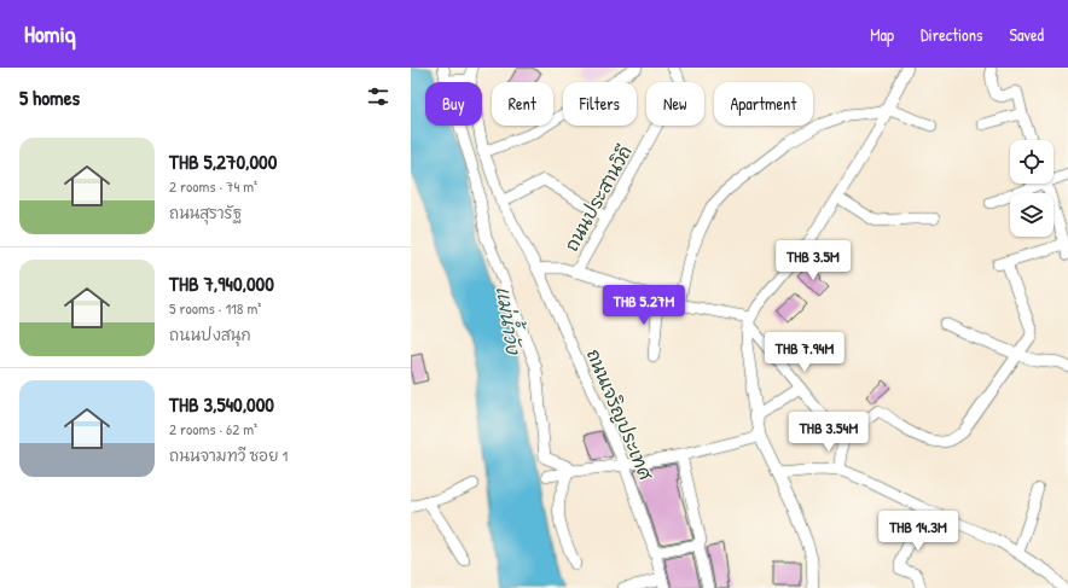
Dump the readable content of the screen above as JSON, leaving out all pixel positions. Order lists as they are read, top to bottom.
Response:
{
  "streets": {
    "street": ["ถนนประสานวิถี", "ถนนเจริญประเทศ"]
  },
  "water": ["แม่น้ำวัง"],
  "page": {
    "header": "Homiq",
    "nav": ["Map", "Directions", "Saved"],
    "heading": "5 homes",
    "chip": [
      "Buy",
      "Rent",
      "Filters",
      "New",
      "Apartment"
    ],
    "list": [
      {
        "name": "THB 5,270,000",
        "note": "2 rooms · 74 m² · ถนนสุรารัฐ"
      },
      {
        "name": "THB 7,940,000",
        "note": "5 rooms · 118 m² · ถนนปงสนุก"
      },
      {
        "name": "THB 3,540,000",
        "note": "2 rooms · 62 m² · ถนนจามทวี ซอย 1"
      }
    ],
    "price": [
      "THB 3.5M",
      "THB 5.27M",
      "THB 7.94M",
      "THB 3.54M",
      "THB 14.3M"
    ]
  }
}
